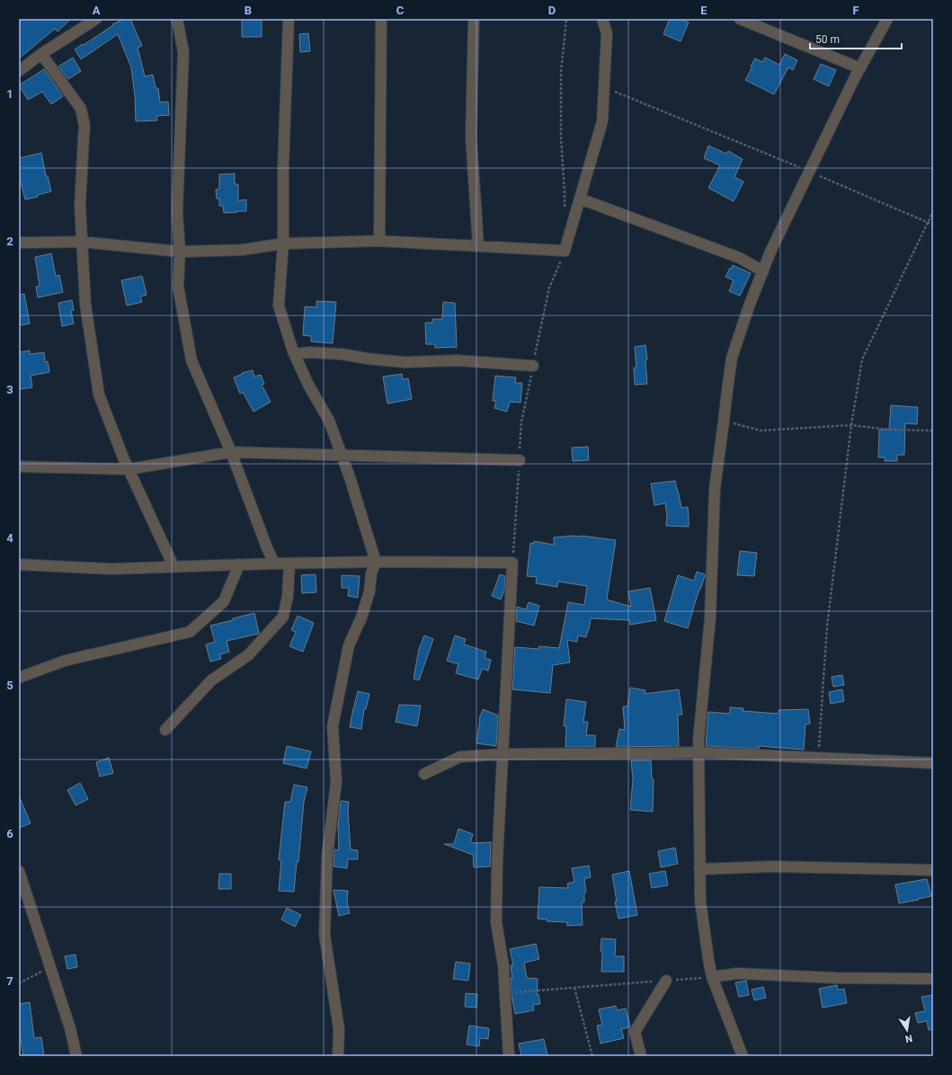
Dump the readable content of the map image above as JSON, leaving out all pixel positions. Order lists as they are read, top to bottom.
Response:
{
  "scale_bar": "50 m",
  "north": "bottom",
  "grid": {
    "columns": [
      "A",
      "B",
      "C",
      "D",
      "E",
      "F"
    ],
    "rows": [
      "1",
      "2",
      "3",
      "4",
      "5",
      "6",
      "7"
    ]
  }
}
